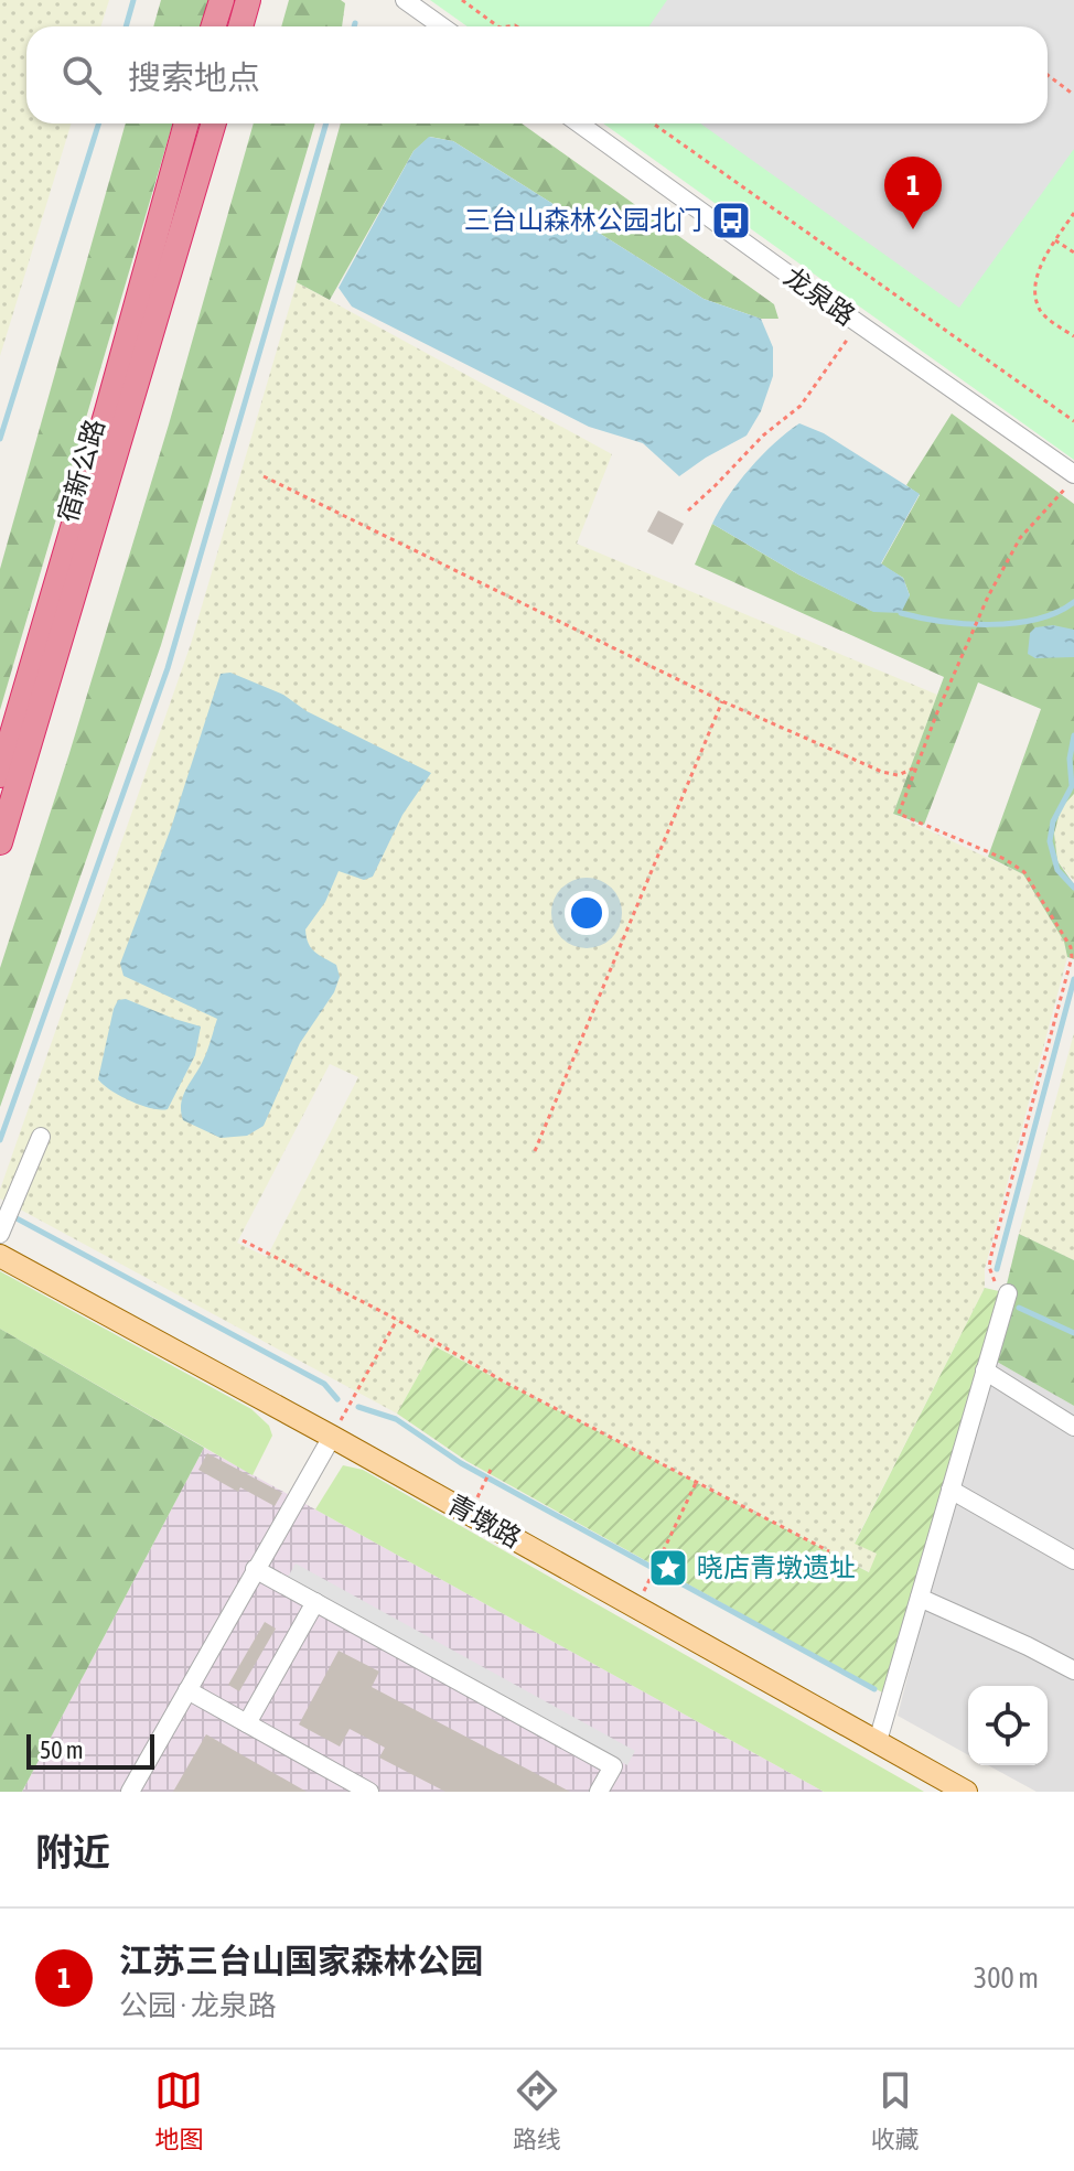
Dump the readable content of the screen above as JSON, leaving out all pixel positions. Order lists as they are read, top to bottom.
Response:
{
  "streets": {
    "highway": ["宿新公路"],
    "main road": ["青墩路"],
    "street": ["龙泉路"]
  },
  "places": {
    "bus stop": ["三台山森林公园北门"],
    "place": ["晓店青墩遗址"]
  },
  "scale_bar": "50 m",
  "page": {
    "search": "搜索地点",
    "pins": "1",
    "scale": "50 m",
    "heading": "附近",
    "list": [
      {
        "mark": "1",
        "name": "江苏三台山国家森林公园",
        "note": "公园 · 龙泉路",
        "value": "300 m"
      }
    ],
    "nav": ["地图", "路线", "收藏"]
  }
}
